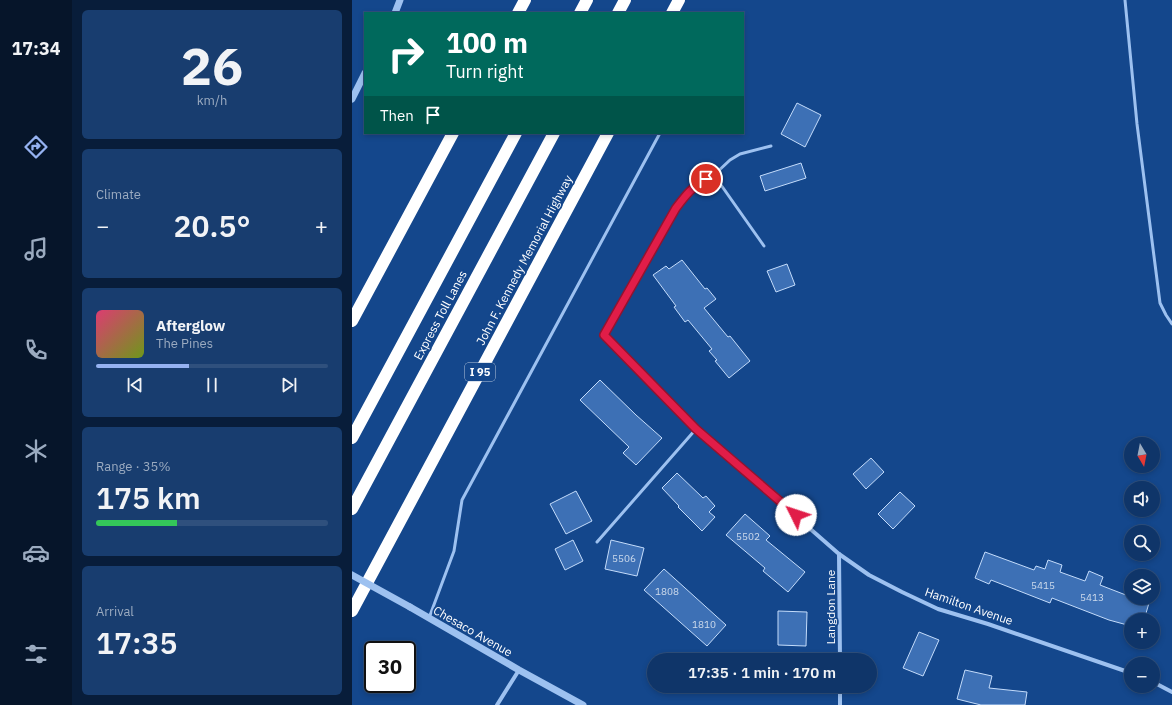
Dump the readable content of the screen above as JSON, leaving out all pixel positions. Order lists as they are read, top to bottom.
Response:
{
  "streets": {
    "highway": ["John F. Kennedy Memorial Highway", "Express Toll Lanes", "I 95"],
    "street": ["Hamilton Avenue", "Langdon Lane", "Chesaco Avenue"]
  },
  "crossings": [
    ["Hamilton Avenue", "Langdon Lane"]
  ],
  "house_numbers": [
    "5502",
    "5506",
    "5415",
    "1808",
    "5413",
    "1810"
  ],
  "north": "bottom",
  "page": {
    "tabs": "17:34",
    "tile": [
      ["26", "km/h"],
      "Climate",
      ["Range · 35%", "175 km"],
      ["Arrival", "17:35"]
    ],
    "turn": ["100 m", "Turn right"],
    "then": "Then",
    "heat": ["−", "20.5°", "+"],
    "song": ["Afterglow", "The Pines"],
    "map_buttons": ["+", "−"],
    "limit": "30",
    "trip": "17:35 · 1 min · 170 m"
  }
}
